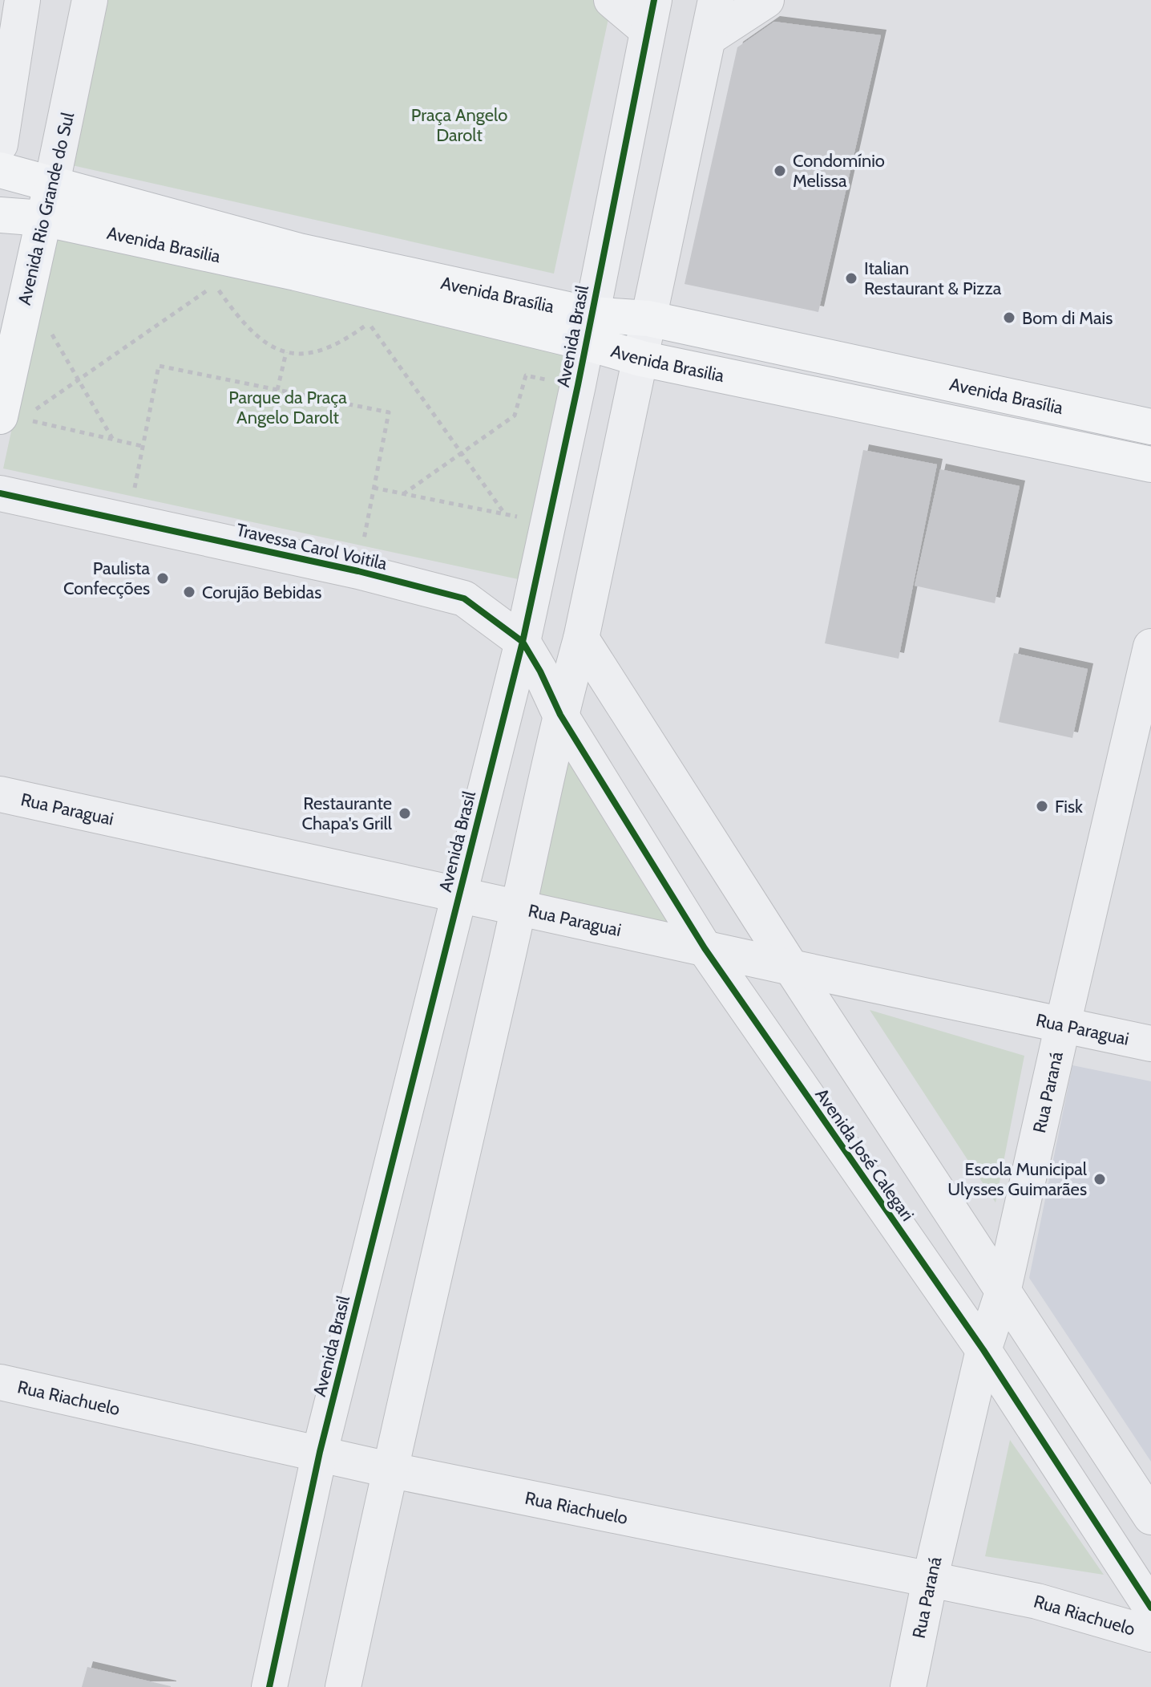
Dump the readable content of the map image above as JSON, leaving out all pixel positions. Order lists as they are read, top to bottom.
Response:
{
  "streets": {
    "main road": ["Avenida Rio Grande do Sul", "Avenida Brasilia", "Avenida Brasília"],
    "street": [
      "Avenida Brasil",
      "Travessa Carol Voitila",
      "Rua Paraguai",
      "Rua Paraná",
      "Avenida José Calegari",
      "Rua Riachuelo"
    ]
  },
  "crossings": [
    ["Avenida Rio Grande do Sul", "Avenida Brasilia"],
    ["Avenida Brasilia", "Avenida Brasília"],
    ["Avenida Brasilia", "Avenida Brasil"],
    ["Avenida Brasília", "Avenida Brasil"],
    ["Avenida Brasil", "Travessa Carol Voitila"],
    ["Avenida Brasil", "Rua Paraguai"],
    ["Avenida Brasil", "Rua Riachuelo"],
    ["Travessa Carol Voitila", "Avenida José Calegari"],
    ["Rua Paraguai", "Rua Paraná"],
    ["Rua Paraguai", "Avenida José Calegari"],
    ["Rua Paraná", "Avenida José Calegari"],
    ["Rua Paraná", "Rua Riachuelo"]
  ],
  "parks": ["Praça Angelo Darolt", "Parque da Praça Angelo Darolt"],
  "places": [
    "Condomínio Melissa",
    "Italian Restaurant & Pizza",
    "Bom di Mais",
    "Paulista Confecções",
    "Corujão Bebidas",
    "Fisk",
    "Restaurante Chapa's Grill",
    "Escola Municipal Ulysses Guimarães"
  ]
}
